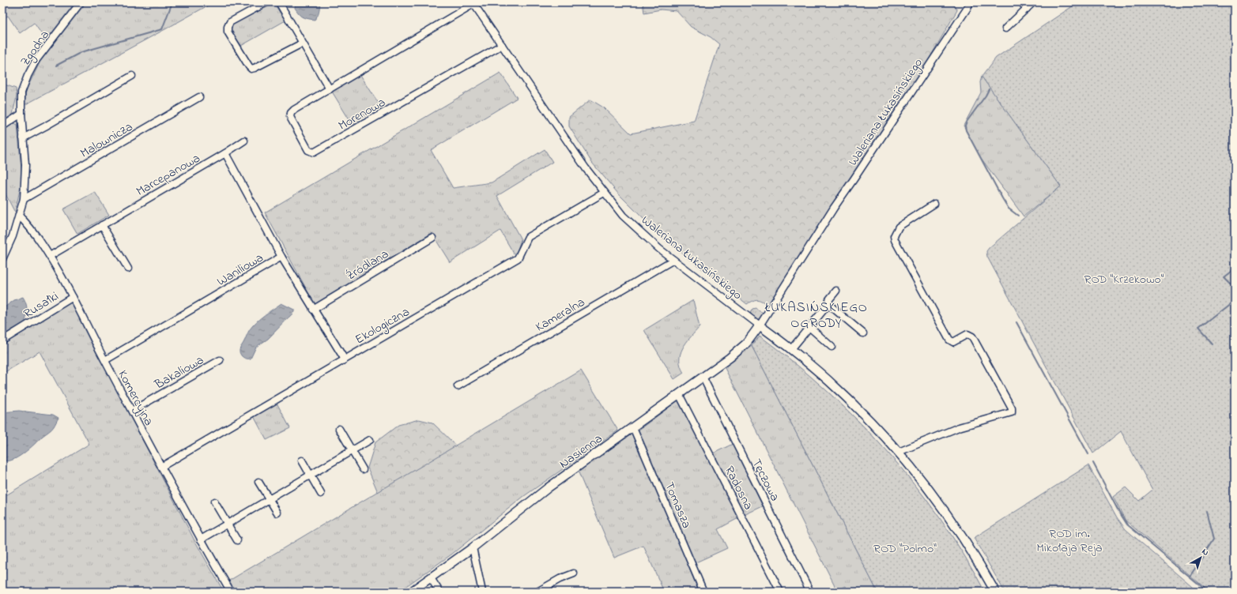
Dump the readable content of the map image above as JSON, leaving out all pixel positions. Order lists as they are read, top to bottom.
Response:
{
  "streets": {
    "street": [
      "Zgodna",
      "Waleriana Łukasińskiego",
      "Morenowa",
      "Malownicza",
      "Marcepanowa",
      "Źródlana",
      "Waniliowa",
      "Rusałki",
      "Kameralna",
      "Ekologiczna",
      "Bakaliowa",
      "Komercyjna",
      "Nasienna",
      "Tęczowa",
      "Radosna",
      "Tomasza"
    ]
  },
  "crossings": [
    ["Zgodna", "Malownicza"],
    ["Zgodna", "Komercyjna"],
    ["Waleriana Łukasińskiego", "Morenowa"],
    ["Waleriana Łukasińskiego", "Kameralna"],
    ["Waleriana Łukasińskiego", "Ekologiczna"],
    ["Waleriana Łukasińskiego", "Nasienna"],
    ["Marcepanowa", "Komercyjna"],
    ["Źródlana", "Waniliowa"],
    ["Waniliowa", "Ekologiczna"],
    ["Waniliowa", "Komercyjna"],
    ["Rusałki", "Komercyjna"],
    ["Ekologiczna", "Komercyjna"],
    ["Bakaliowa", "Komercyjna"],
    ["Nasienna", "Tęczowa"],
    ["Nasienna", "Radosna"],
    ["Nasienna", "Tomasza"]
  ],
  "districts": ["ŁUKASIŃSKIEGO OGRODY"],
  "parks": ["ROD \"Krzekowo\"", "ROD im. Mikołaja Reja", "ROD \"Polmo\""],
  "north": "top right"
}
